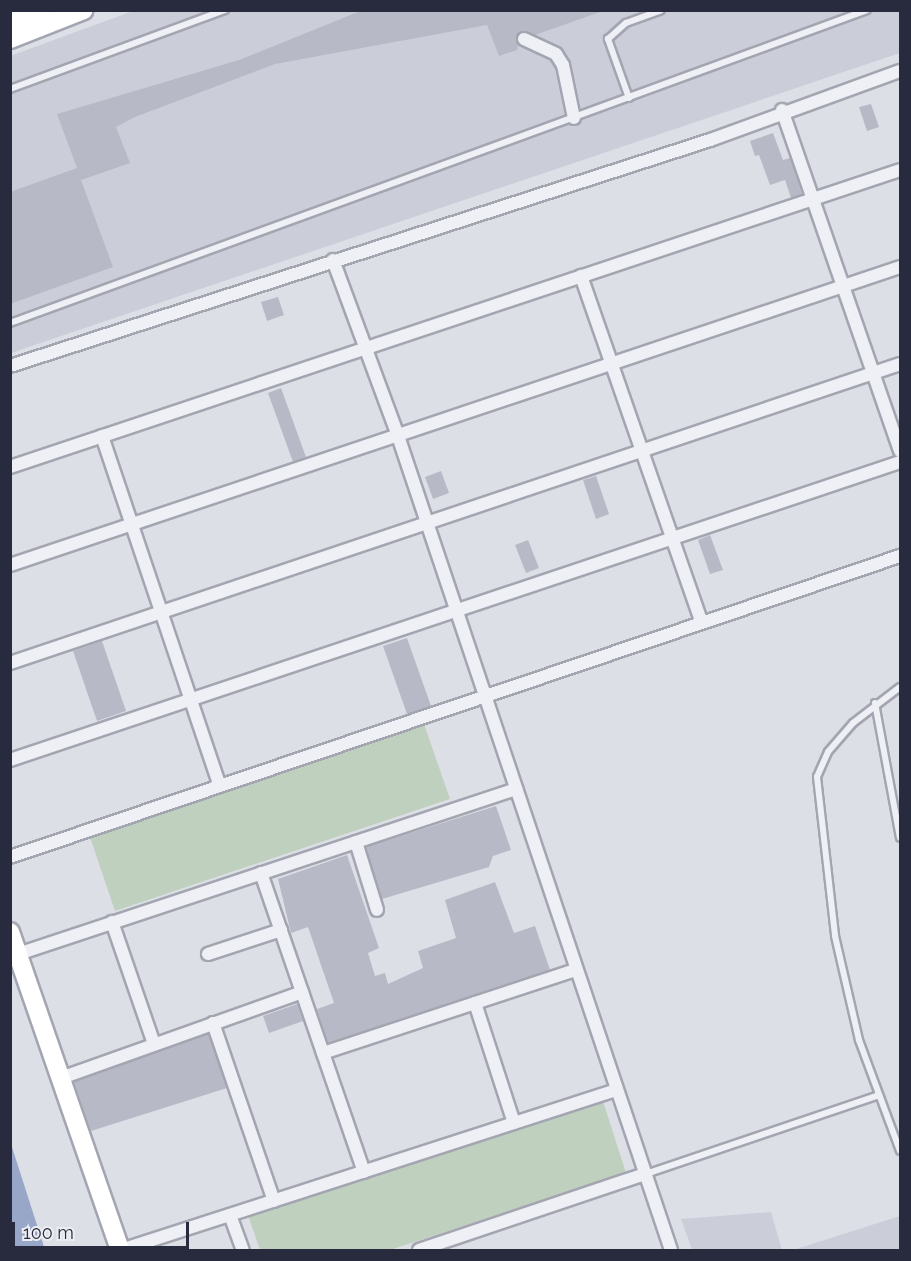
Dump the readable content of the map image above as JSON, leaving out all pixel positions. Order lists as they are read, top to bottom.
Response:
{
  "scale_bar": "100 m"
}
